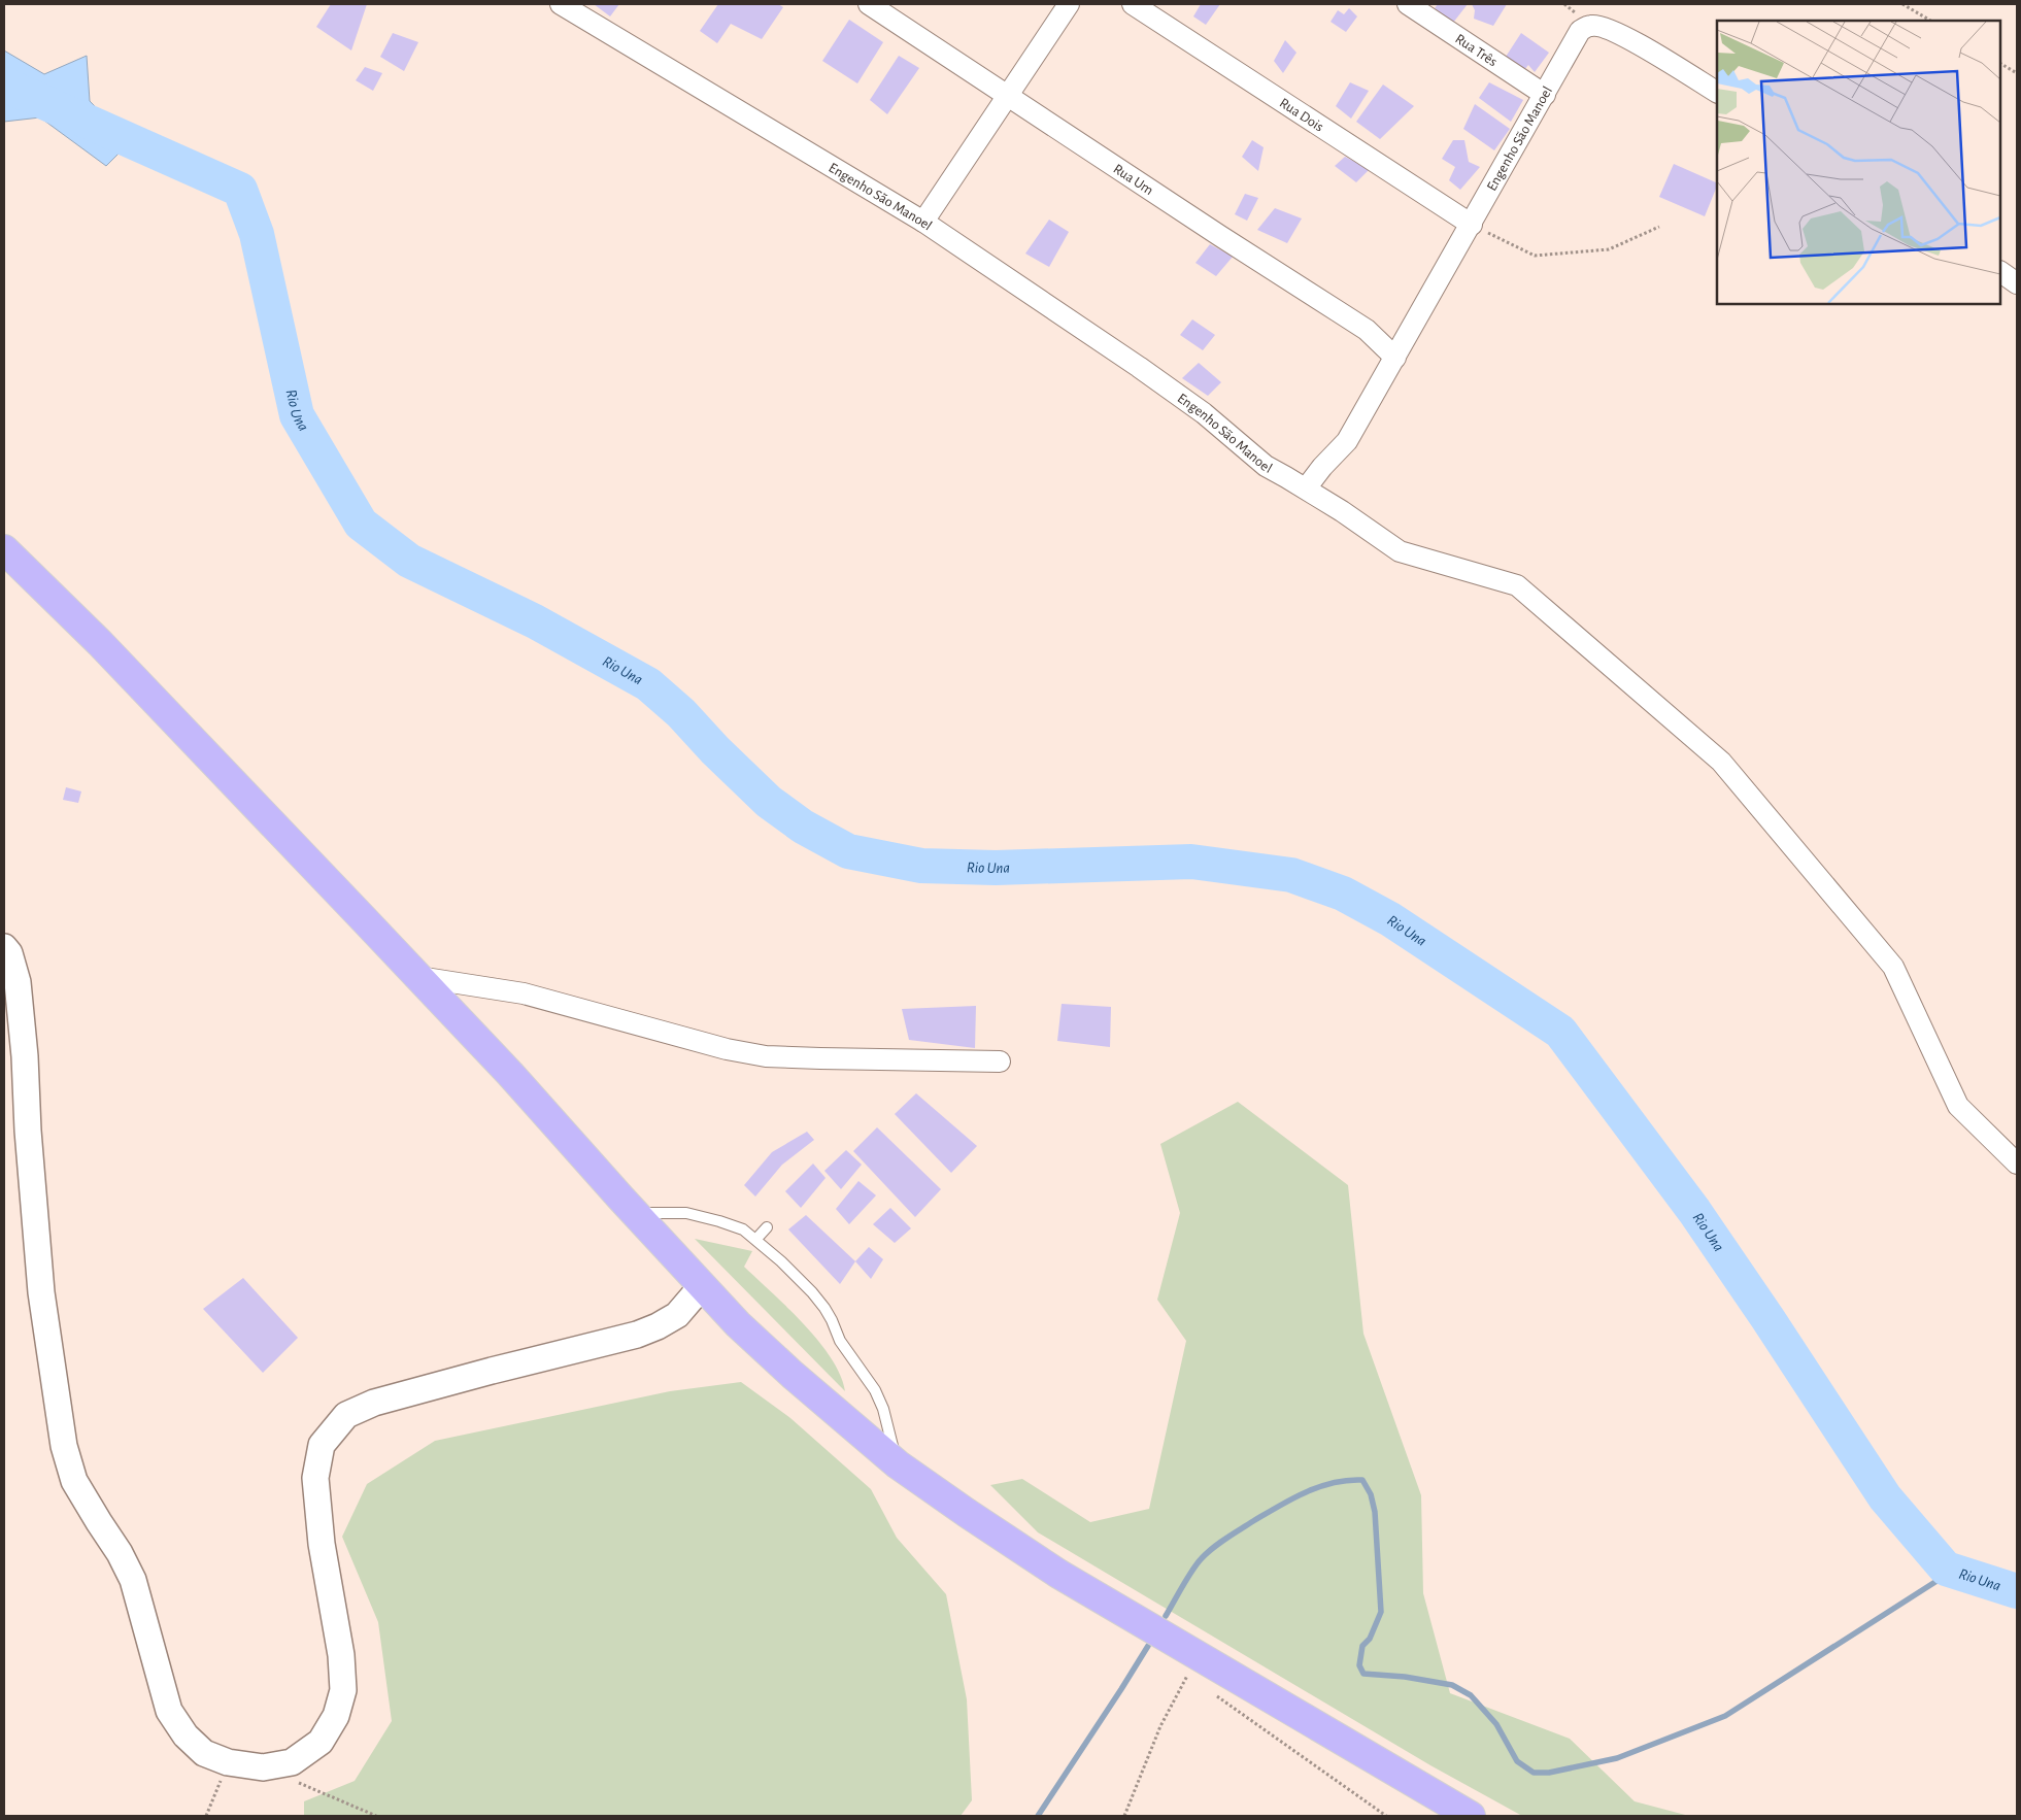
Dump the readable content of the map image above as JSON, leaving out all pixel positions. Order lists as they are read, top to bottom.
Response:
{
  "streets": {
    "street": [
      "Rua Três",
      "Rua Dois",
      "Engenho São Manoel",
      "Rua Um"
    ]
  },
  "crossings": [
    ["Rua Três", "Engenho São Manoel"],
    ["Rua Dois", "Engenho São Manoel"],
    ["Engenho São Manoel", "Rua Um"]
  ],
  "water": ["Rio Una"]
}
